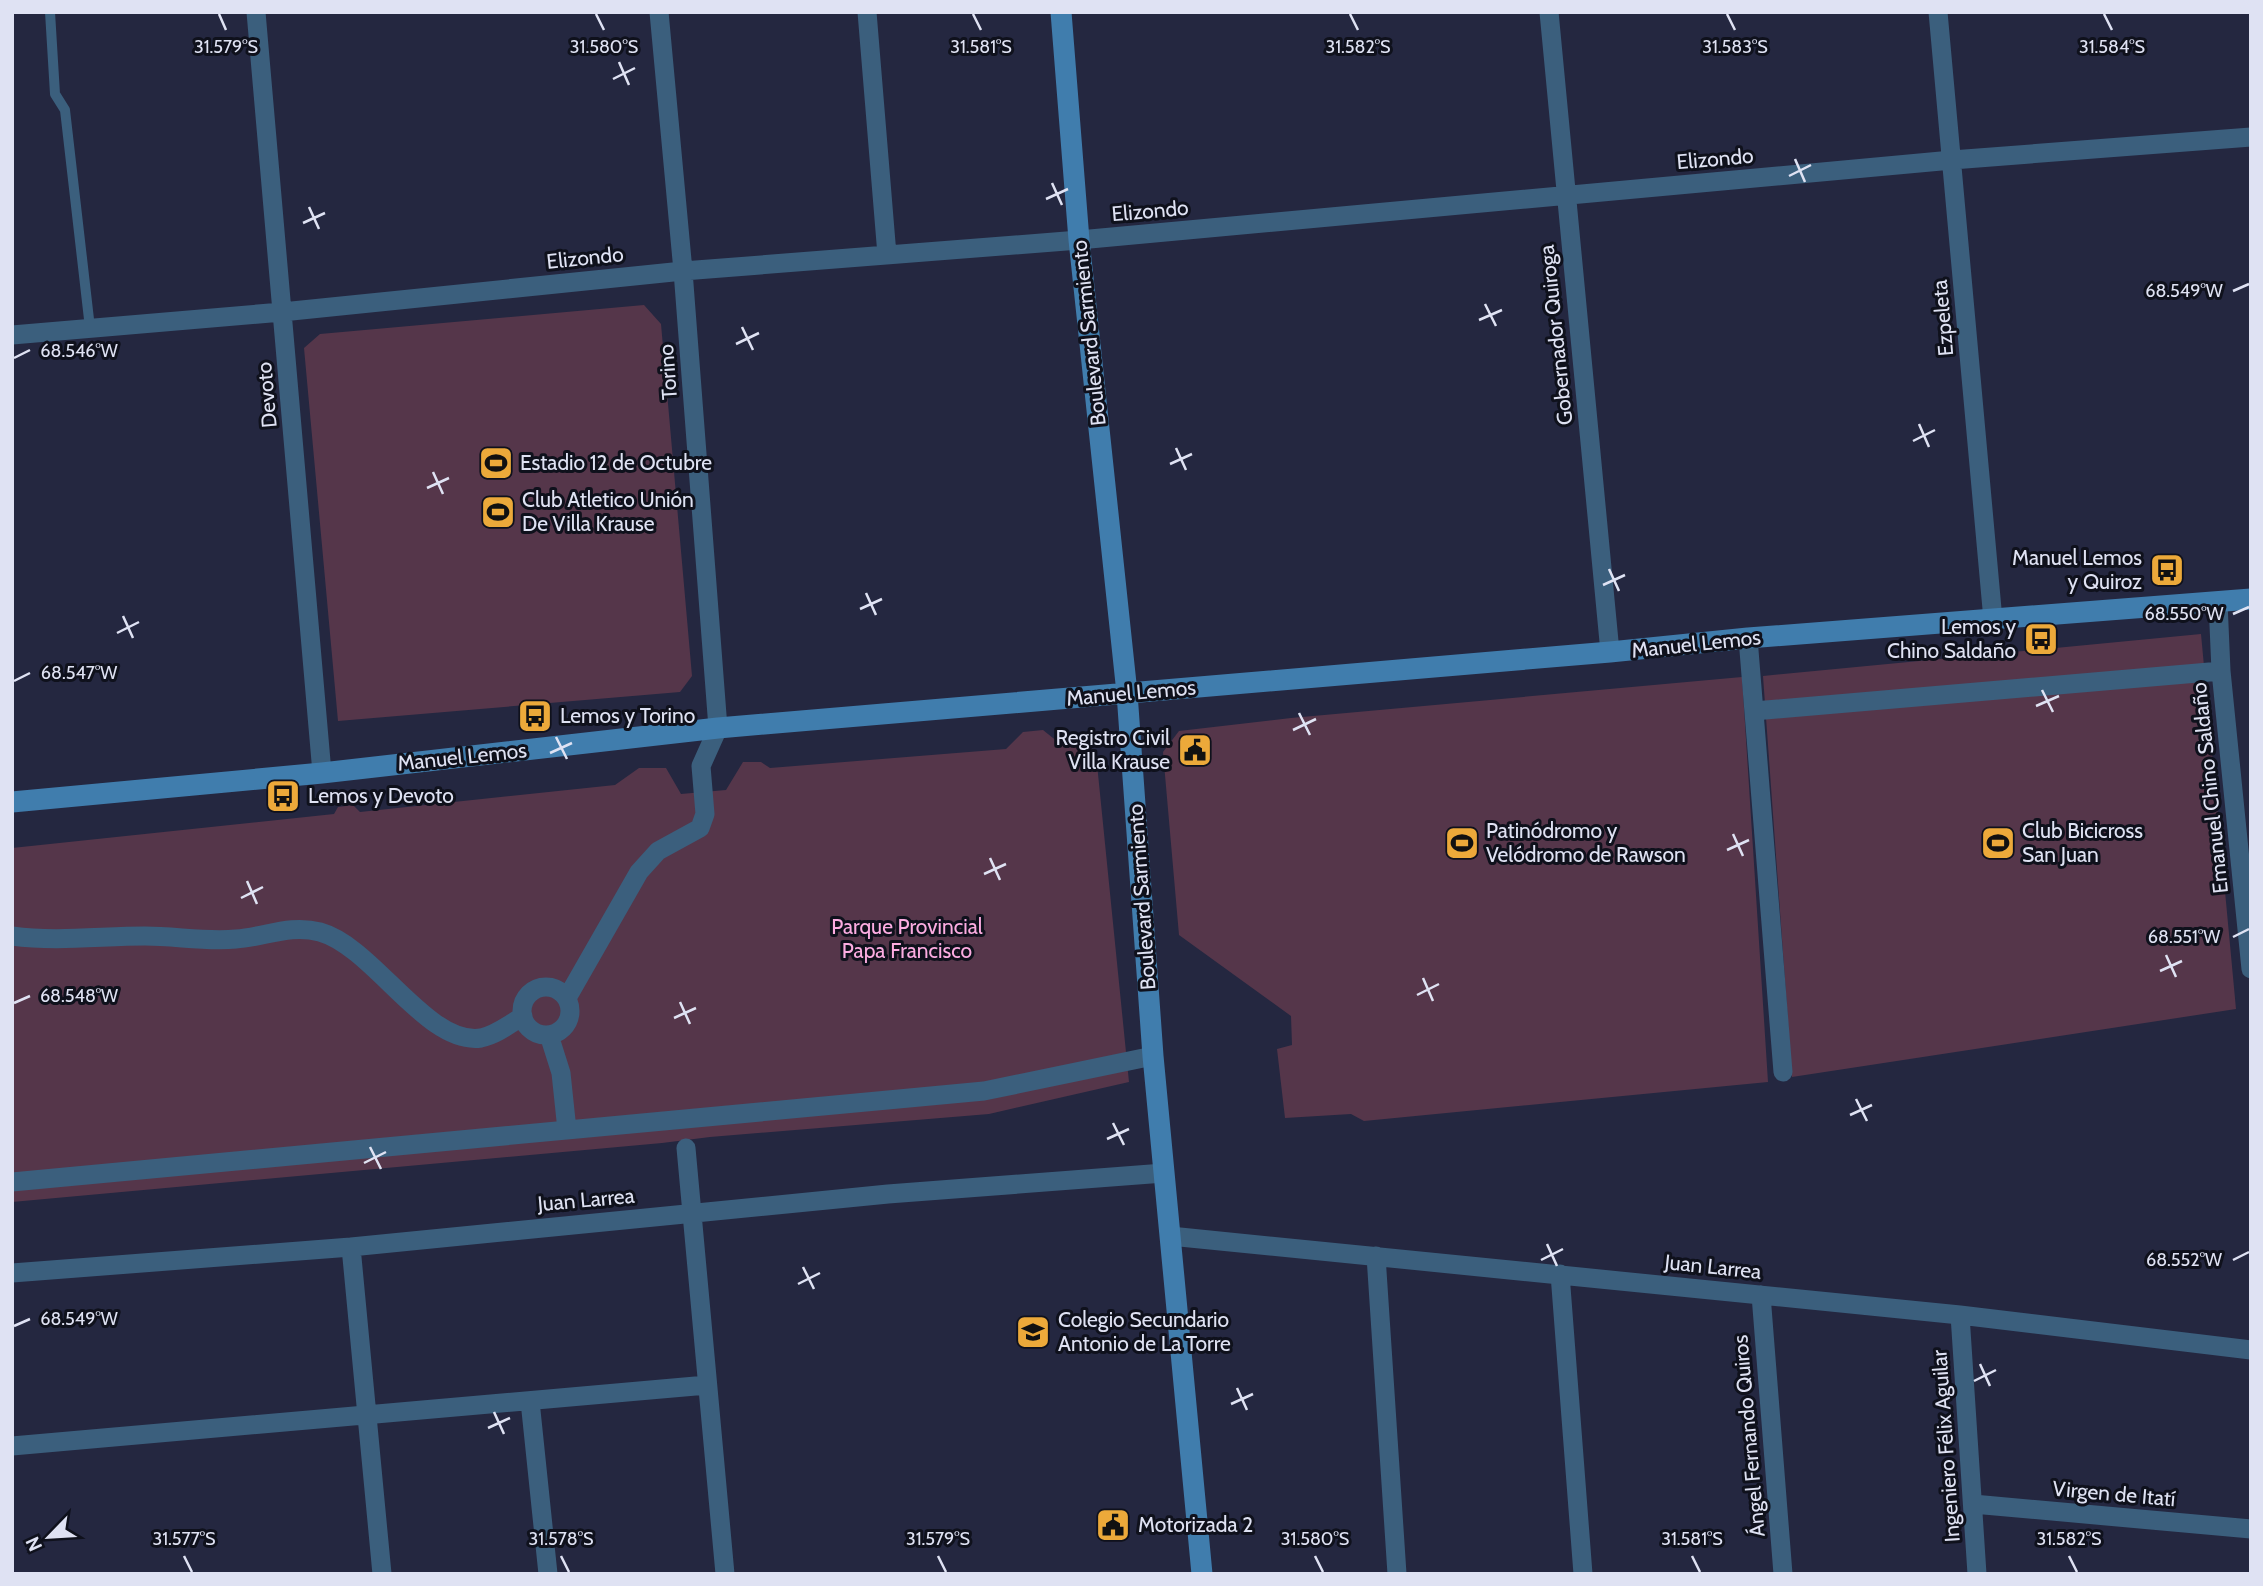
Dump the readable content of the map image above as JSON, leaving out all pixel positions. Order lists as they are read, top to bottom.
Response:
{
  "streets": {
    "main road": ["Boulevard Sarmiento", "Manuel Lemos"],
    "street": [
      "Elizondo",
      "Ezpeleta",
      "Gobernador Quiroga",
      "Torino",
      "Devoto",
      "Emanuel Chino Saldaño",
      "Juan Larrea",
      "Ángel Fernando Quiros",
      "Ingeniero Félix Aguilar",
      "Virgen de Itatí"
    ]
  },
  "crossings": [
    ["Elizondo", "Ezpeleta"],
    ["Elizondo", "Boulevard Sarmiento"],
    ["Elizondo", "Gobernador Quiroga"],
    ["Elizondo", "Torino"],
    ["Elizondo", "Devoto"],
    ["Ezpeleta", "Manuel Lemos"],
    ["Boulevard Sarmiento", "Manuel Lemos"],
    ["Boulevard Sarmiento", "Juan Larrea"],
    ["Gobernador Quiroga", "Manuel Lemos"],
    ["Torino", "Manuel Lemos"],
    ["Devoto", "Manuel Lemos"],
    ["Manuel Lemos", "Emanuel Chino Saldaño"],
    ["Juan Larrea", "Ángel Fernando Quiros"],
    ["Juan Larrea", "Ingeniero Félix Aguilar"],
    ["Ingeniero Félix Aguilar", "Virgen de Itatí"]
  ],
  "parks": ["Parque Provincial Papa Francisco"],
  "places": {
    "sports": [
      "Estadio 12 de Octubre",
      "Club Atletico Unión De Villa Krause",
      "Patinódromo y Velódromo de Rawson",
      "Club Bicicross San Juan"
    ],
    "bus stop": [
      "Manuel Lemos y Quiroz",
      "Lemos y Chino Saldaño",
      "Lemos y Torino",
      "Lemos y Devoto"
    ],
    "public building": ["Registro Civil Villa Krause", "Motorizada 2"],
    "school or university": ["Colegio Secundario Antonio de La Torre"]
  },
  "north": "bottom left",
  "coordinates": [
    "31.579°S",
    "31.580°S",
    "31.581°S",
    "31.582°S",
    "31.583°S",
    "31.584°S",
    "68.549°W",
    "68.546°W",
    "68.550°W",
    "68.547°W",
    "68.551°W",
    "68.548°W",
    "68.552°W",
    "31.577°S",
    "31.578°S"
  ]
}
